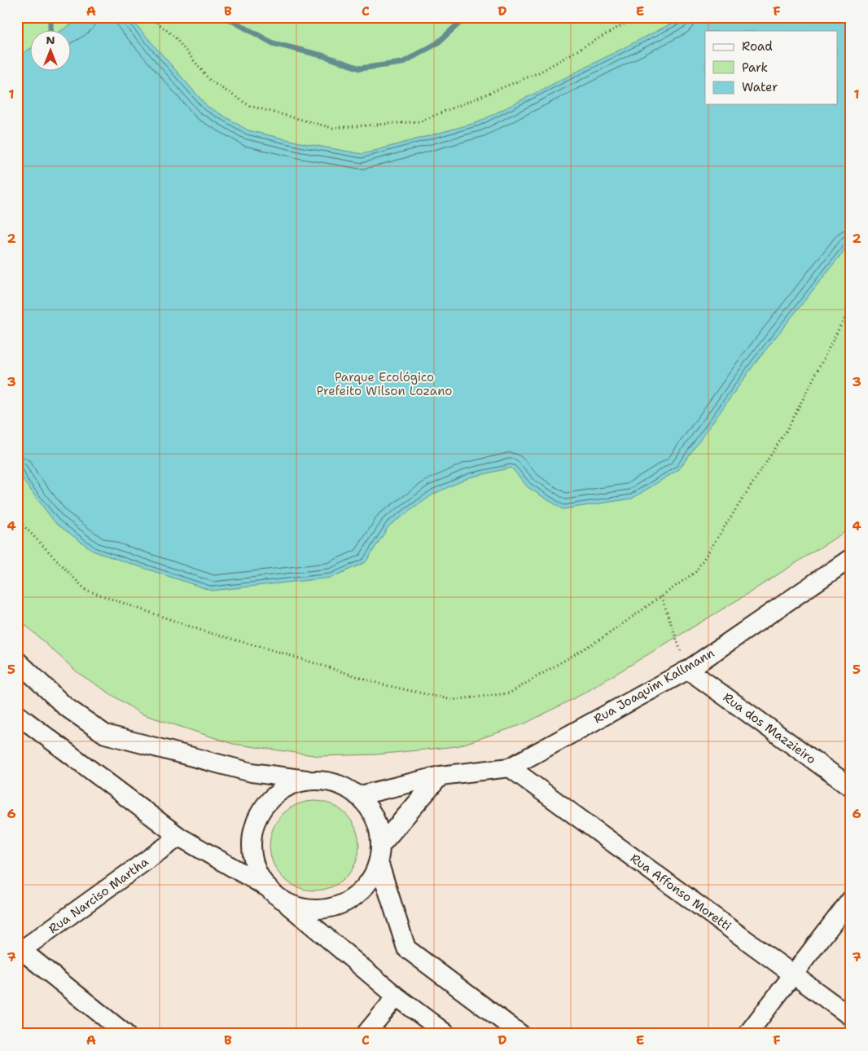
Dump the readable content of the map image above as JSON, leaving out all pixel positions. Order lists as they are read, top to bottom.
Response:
{
  "streets": {
    "street": [
      "Rua Joaquim Kallmann",
      "Rua dos Mazzieiro",
      "Rua Affonso Moretti",
      "Rua Narciso Martha"
    ]
  },
  "crossings": [
    ["Rua Joaquim Kallmann", "Rua dos Mazzieiro"],
    ["Rua Joaquim Kallmann", "Rua Affonso Moretti"]
  ],
  "parks": ["Parque Ecológico Prefeito Wilson Lozano"],
  "legend": ["Road", "Park", "Water"],
  "north": "top",
  "grid": {
    "columns": [
      "A",
      "B",
      "C",
      "D",
      "E",
      "F"
    ],
    "rows": [
      "1",
      "2",
      "3",
      "4",
      "5",
      "6",
      "7"
    ]
  }
}
